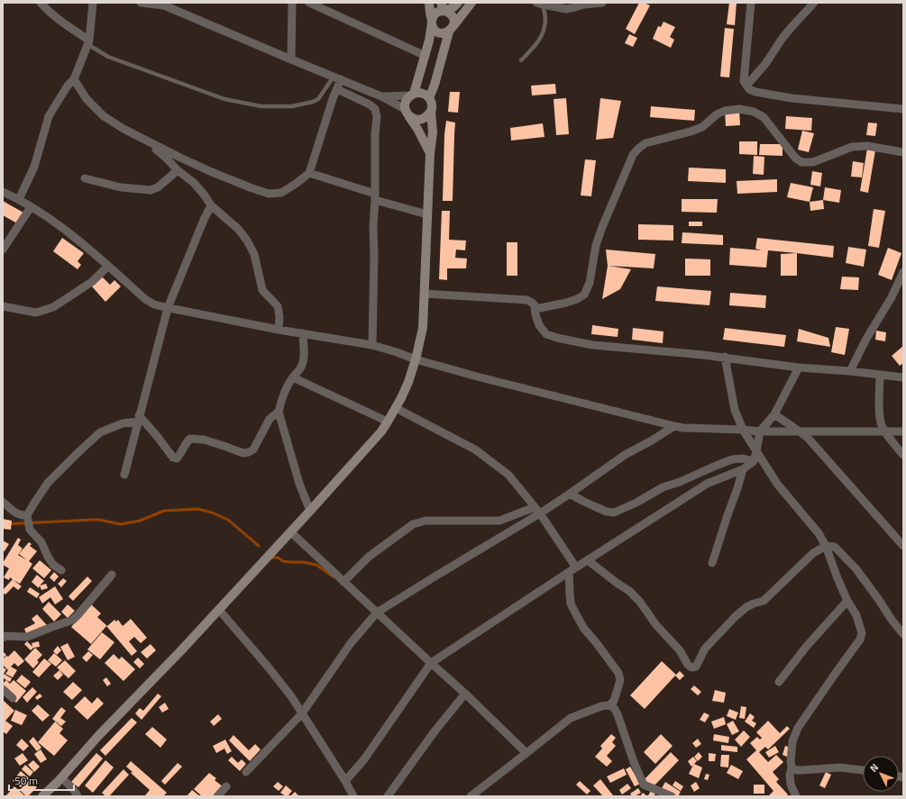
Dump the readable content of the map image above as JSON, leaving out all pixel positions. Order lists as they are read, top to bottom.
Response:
{
  "scale_bar": "50 m",
  "north": "top left"
}
